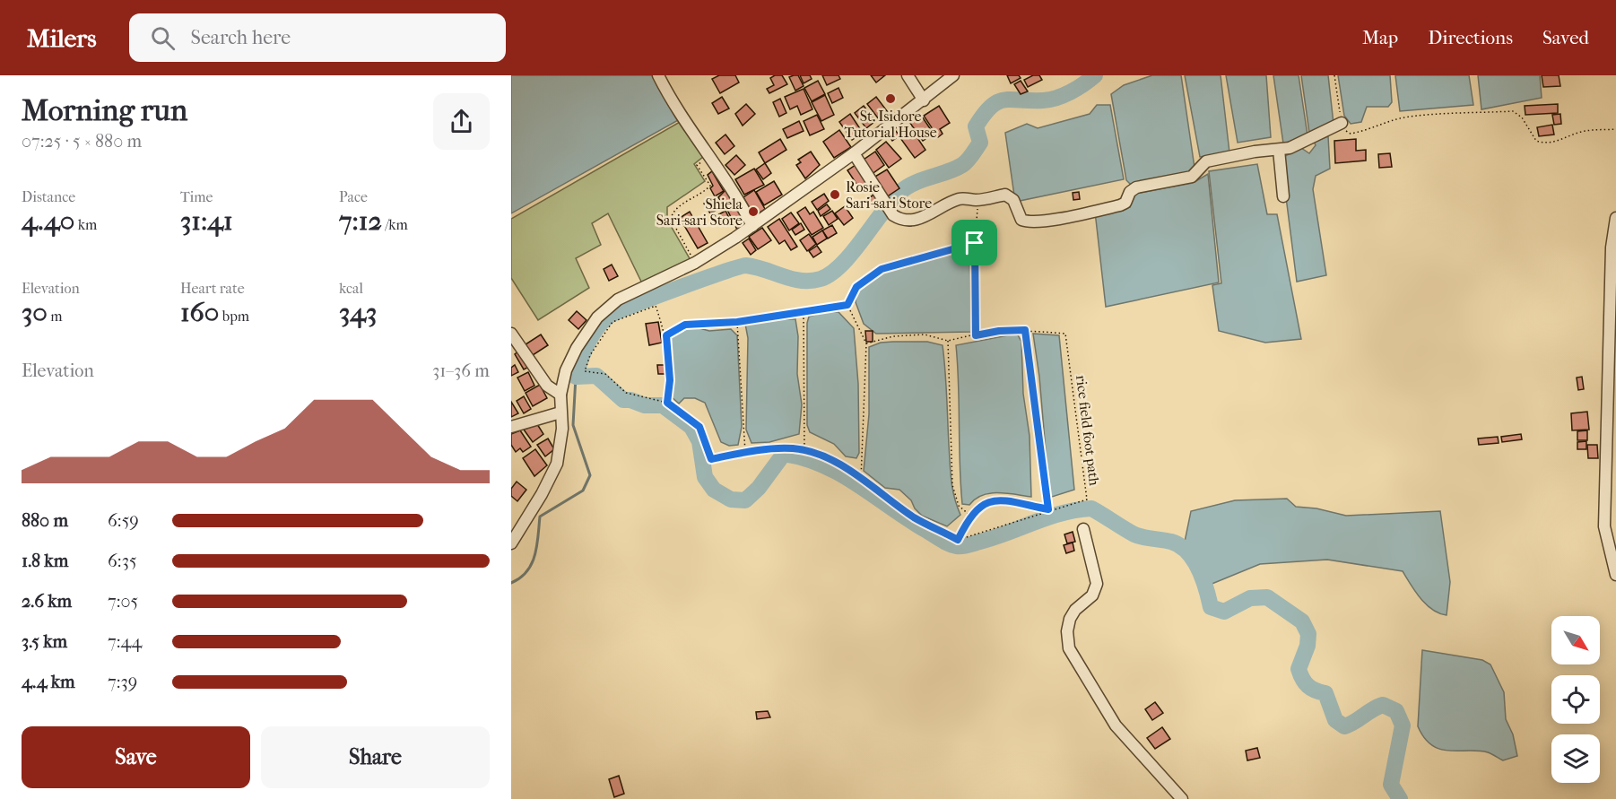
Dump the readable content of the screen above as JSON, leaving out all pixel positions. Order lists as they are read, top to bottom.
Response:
{
  "streets": {
    "path": ["rice field foot path"]
  },
  "places": ["St. Isidore Tutorial House", "Rosie Sari-sari Store", "Shiela Sari-sari Store"],
  "north": "bottom right",
  "page": {
    "header": "Milers",
    "search": "Search here",
    "nav": ["Map", "Directions", "Saved"],
    "heading": ["Morning run", "07:25 · 5 × 880 m"],
    "stats": [
      ["Distance", "4.40 km"],
      ["Time", "31:41"],
      ["Pace", "7:12 /km"],
      ["Elevation", "30 m"],
      ["Heart rate", "160 bpm"],
      ["kcal", "343"]
    ],
    "chart": ["Elevation", "31–36 m"],
    "list": [
      {
        "name": "880 m",
        "note": "6:59"
      },
      {
        "name": "1.8 km",
        "note": "6:35"
      },
      {
        "name": "2.6 km",
        "note": "7:05"
      },
      {
        "name": "3.5 km",
        "note": "7:44"
      },
      {
        "name": "4.4 km",
        "note": "7:39"
      }
    ],
    "buttons": ["Save", "Share"]
  }
}
